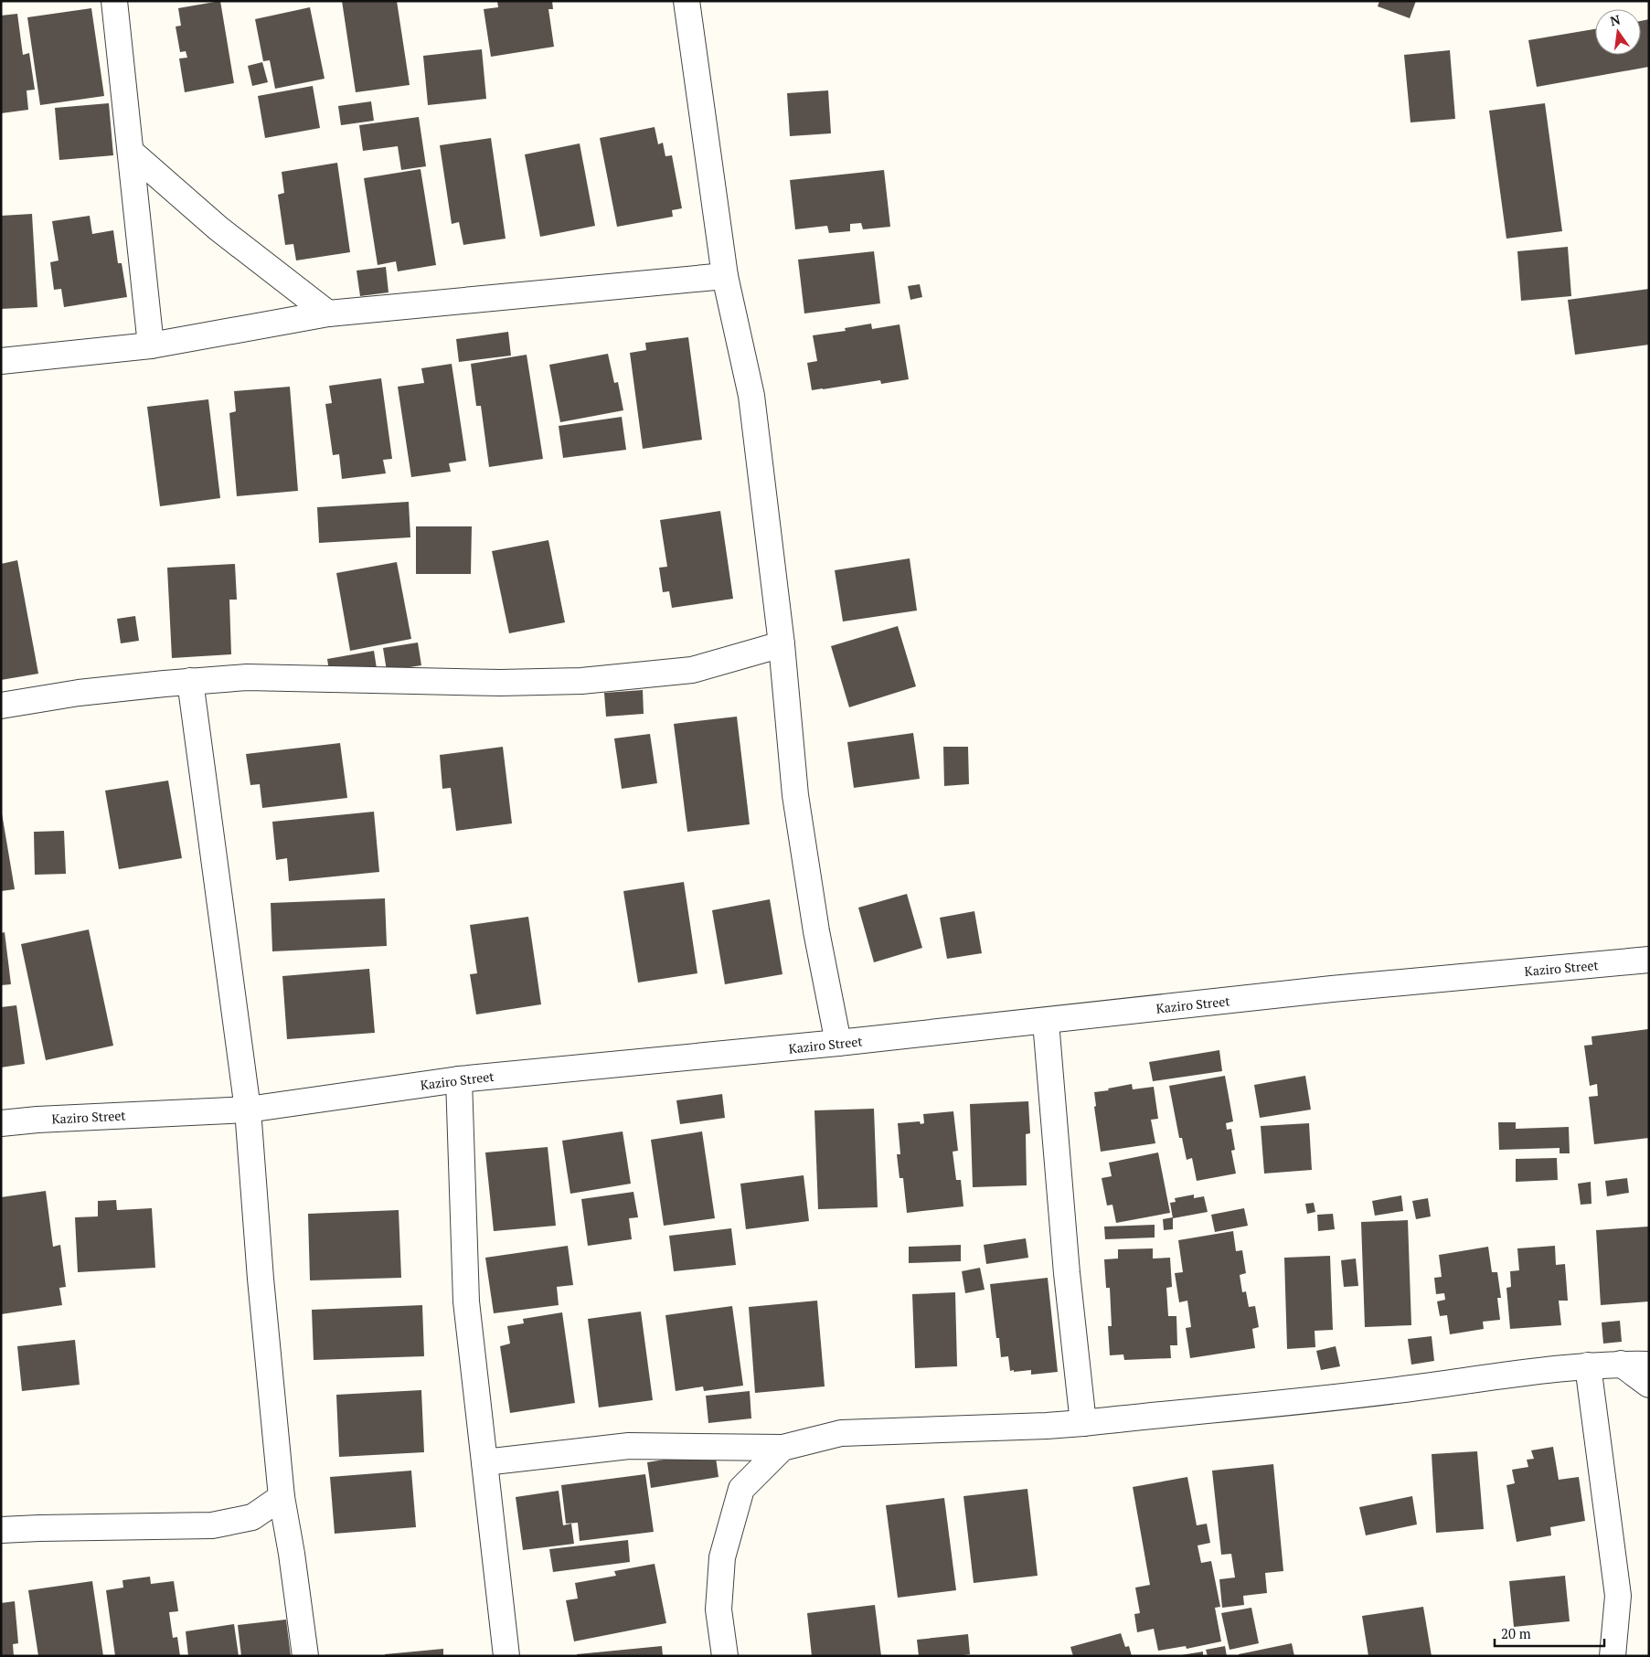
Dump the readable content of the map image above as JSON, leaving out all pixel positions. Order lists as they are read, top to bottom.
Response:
{
  "streets": {
    "street": ["Kaziro Street"]
  },
  "scale_bar": "20 m",
  "north": "top"
}
